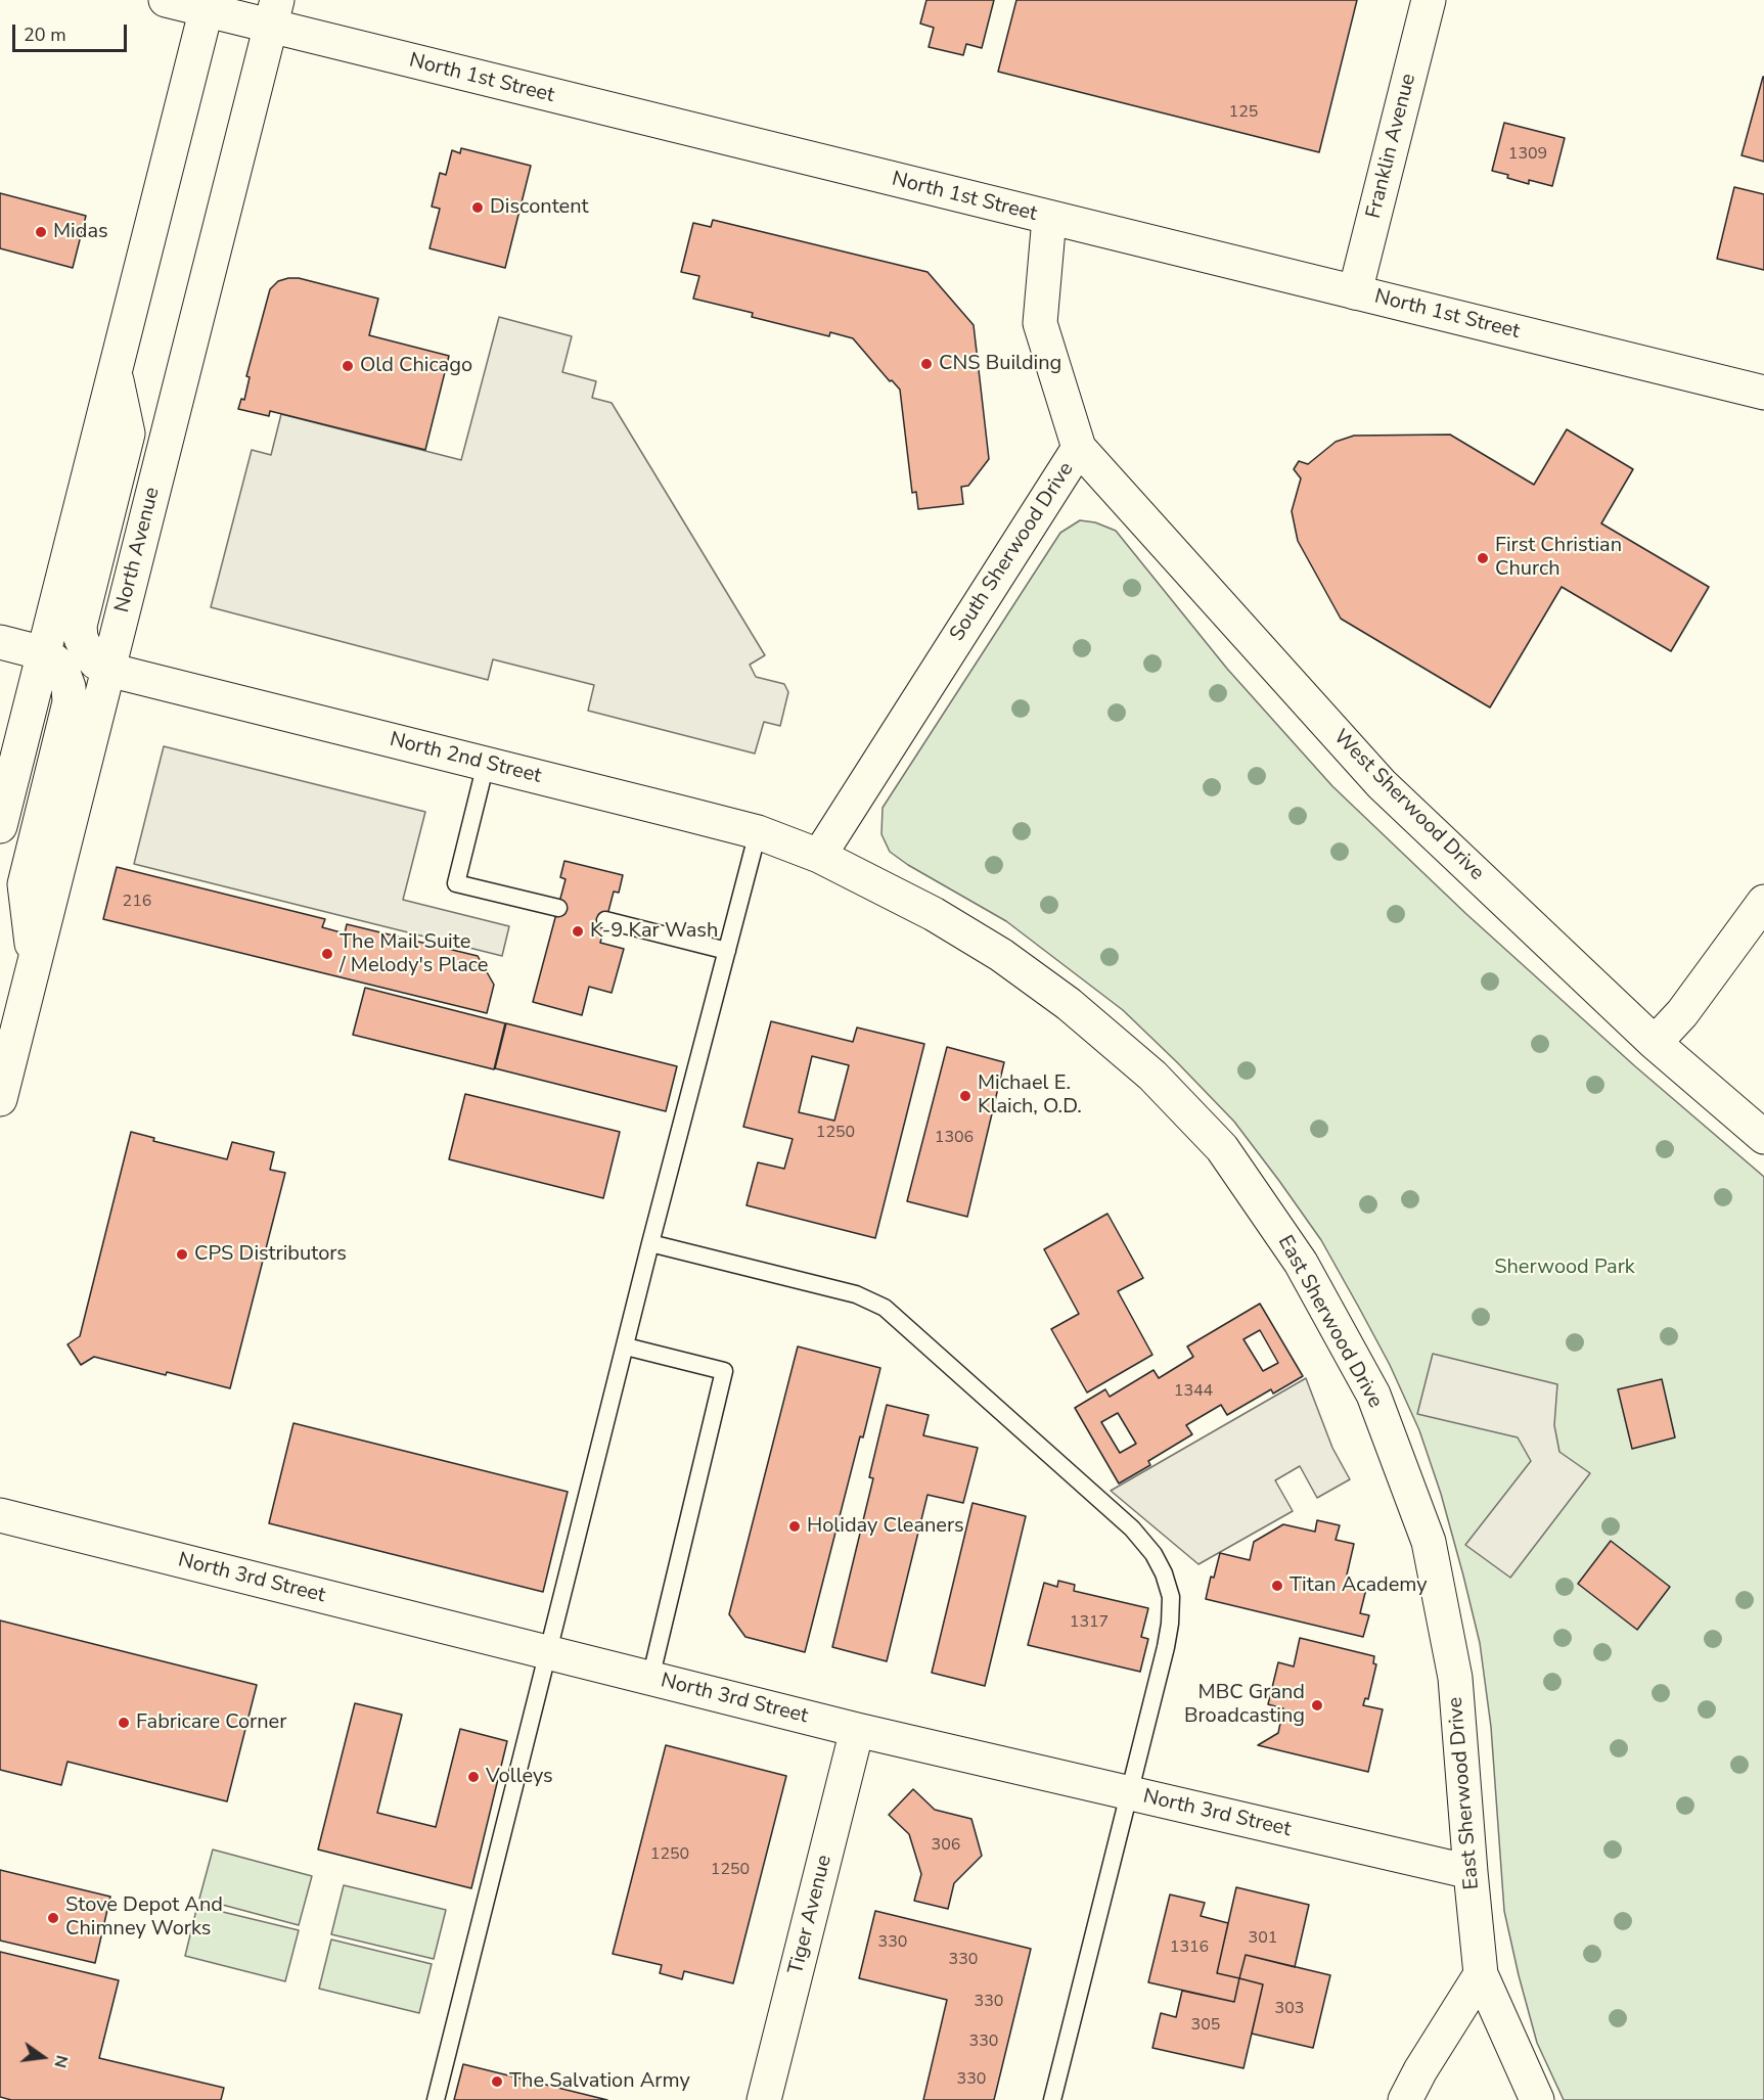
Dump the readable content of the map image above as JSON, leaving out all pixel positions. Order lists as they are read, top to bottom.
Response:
{
  "streets": {
    "street": [
      "North 1st Street",
      "Franklin Avenue",
      "North Avenue",
      "South Sherwood Drive",
      "North 2nd Street",
      "West Sherwood Drive",
      "East Sherwood Drive",
      "North 3rd Street",
      "Tiger Avenue"
    ]
  },
  "crossings": [
    ["North 1st Street", "Franklin Avenue"],
    ["North 1st Street", "North Avenue"],
    ["North 1st Street", "South Sherwood Drive"],
    ["North Avenue", "North 2nd Street"],
    ["South Sherwood Drive", "North 2nd Street"],
    ["South Sherwood Drive", "West Sherwood Drive"],
    ["South Sherwood Drive", "East Sherwood Drive"],
    ["North 2nd Street", "East Sherwood Drive"],
    ["East Sherwood Drive", "North 3rd Street"],
    ["North 3rd Street", "Tiger Avenue"]
  ],
  "parks": ["Sherwood Park"],
  "places": [
    "Discontent",
    "Midas",
    "CNS Building",
    "Old Chicago",
    "First Christian Church",
    "K-9 Kar Wash",
    "The Mail Suite / Melody's Place",
    "Michael E. Klaich, O.D.",
    "CPS Distributors",
    "Holiday Cleaners",
    "Titan Academy",
    "MBC Grand Broadcasting",
    "Fabricare Corner",
    "Volleys",
    "Stove Depot And Chimney Works",
    "The Salvation Army"
  ],
  "house_numbers": [
    "125",
    "1309",
    "216",
    "1250",
    "1306",
    "1344",
    "1317",
    "306",
    "1250",
    "1250",
    "301",
    "330",
    "1316",
    "330",
    "330",
    "303",
    "305",
    "330",
    "330"
  ],
  "scale_bar": "20 m",
  "north": "right"
}
